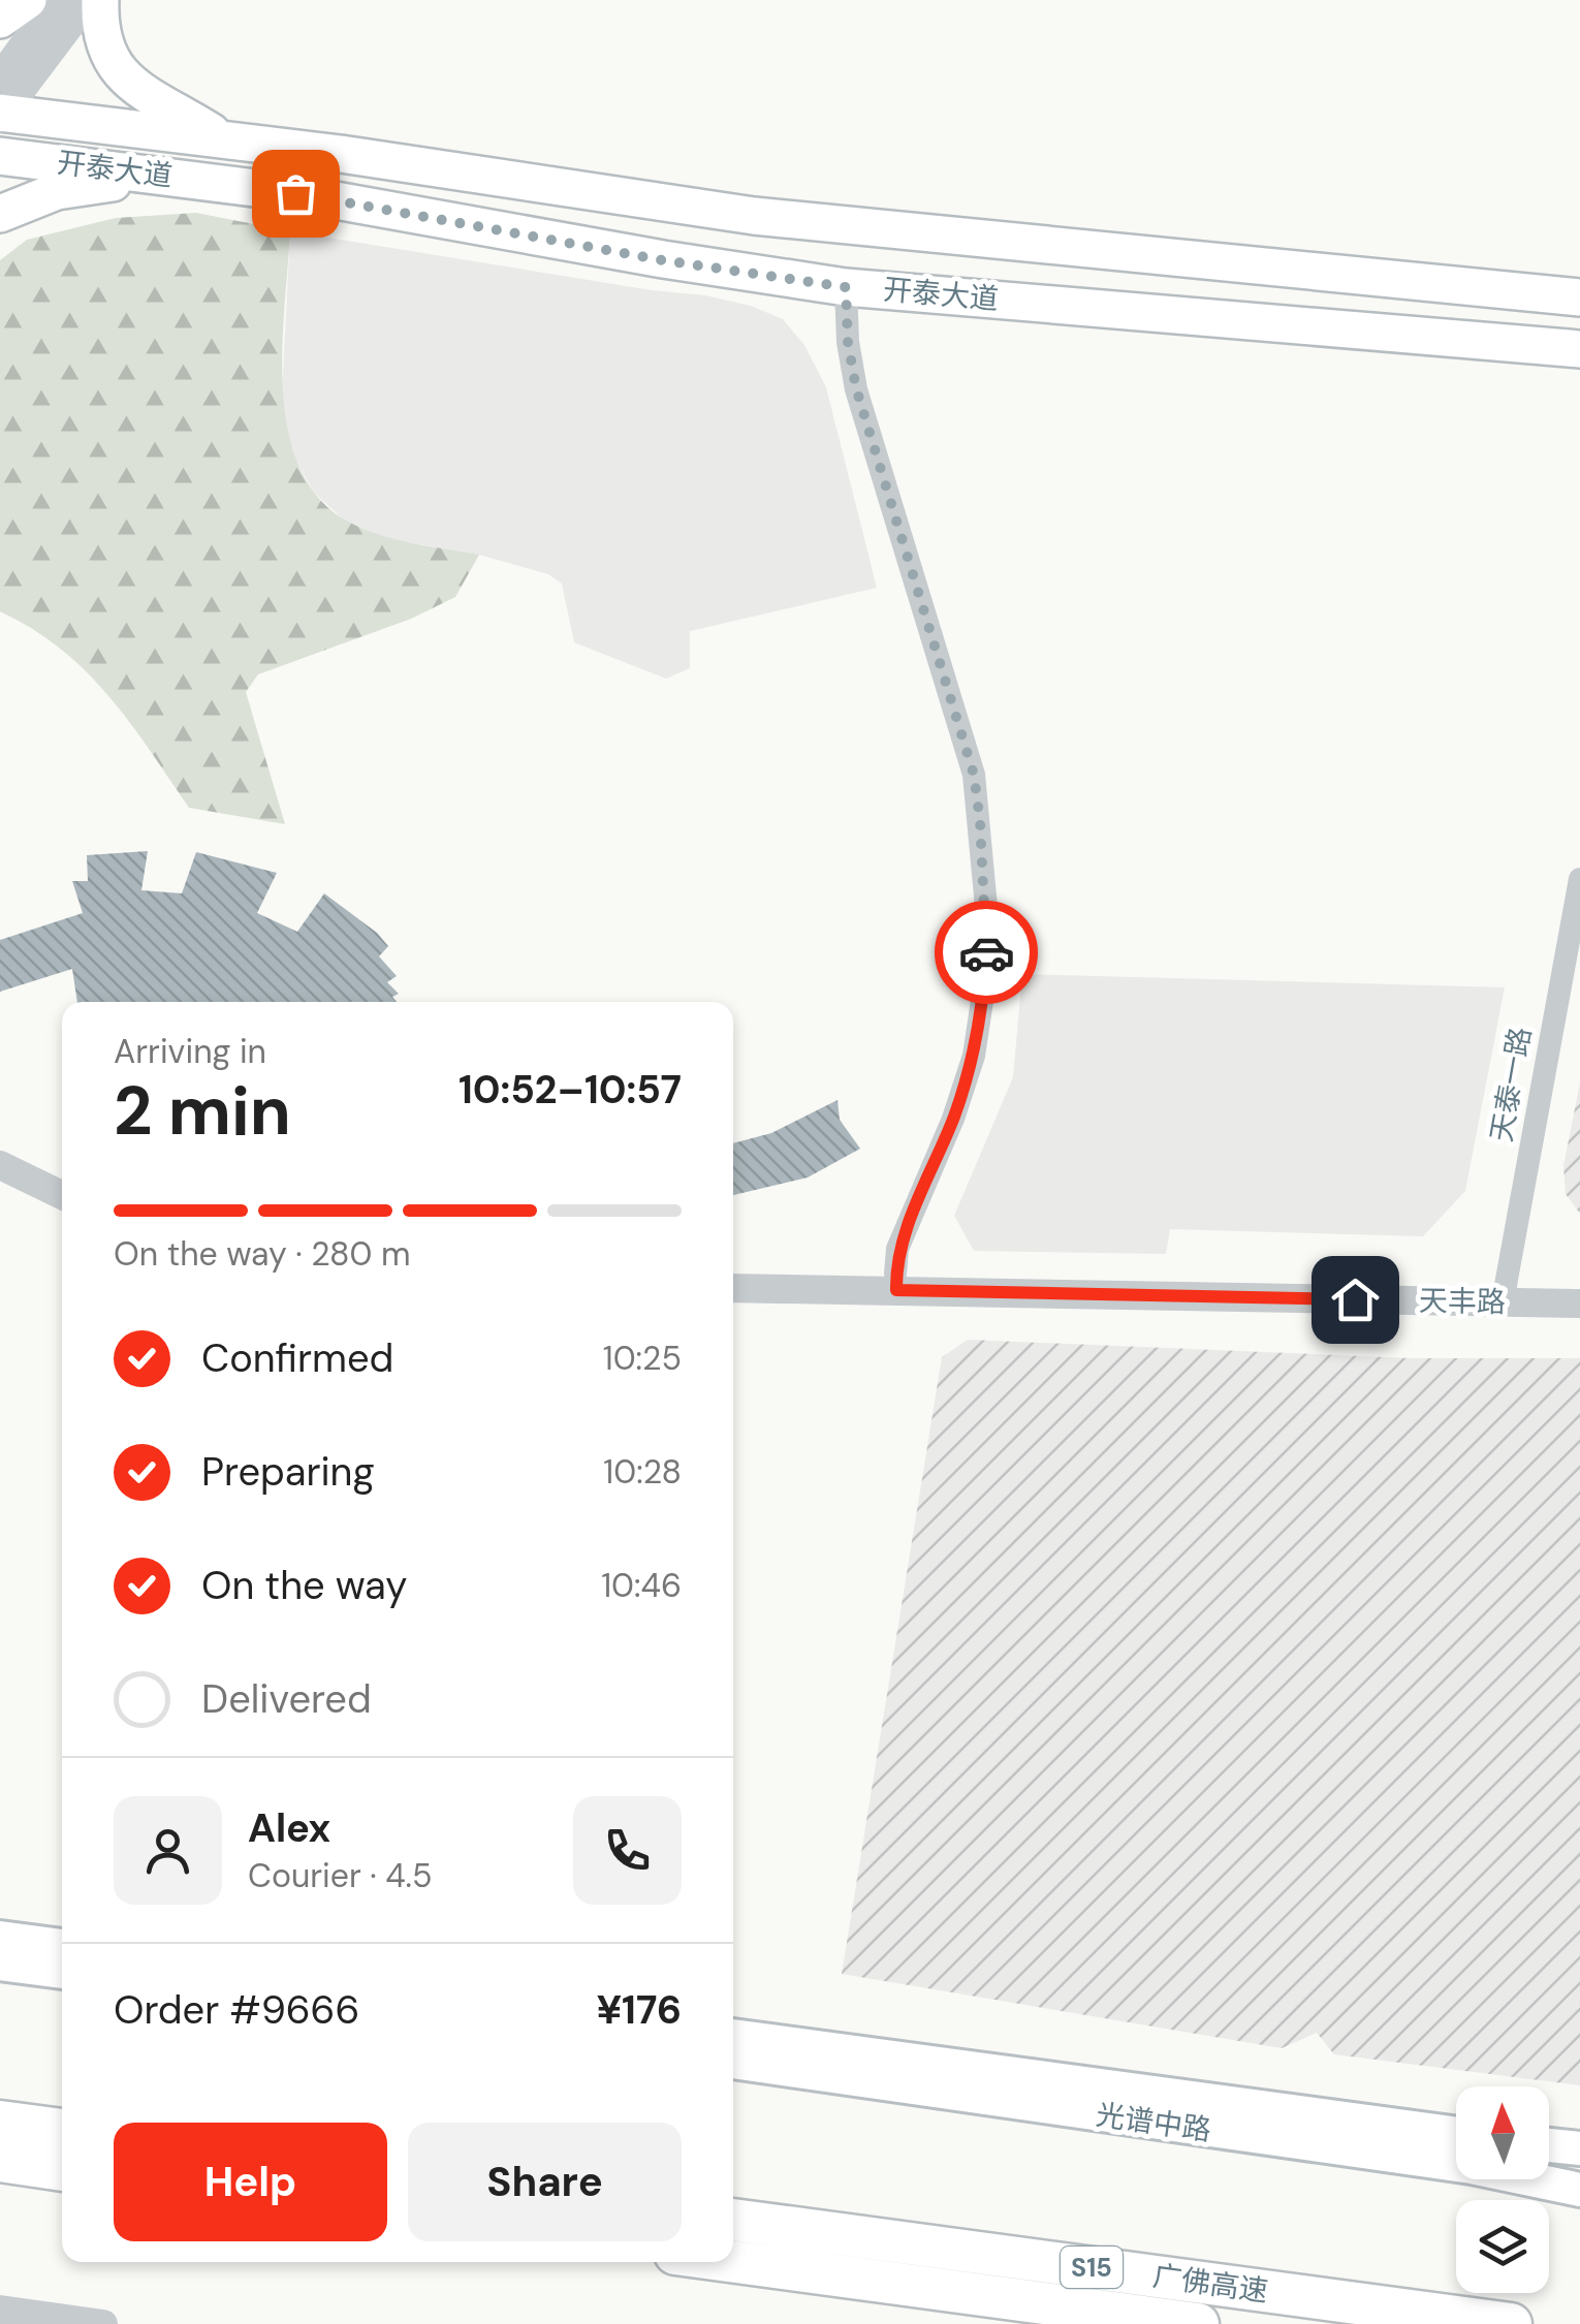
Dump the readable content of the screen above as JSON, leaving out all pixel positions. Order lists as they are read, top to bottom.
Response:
{
  "streets": {
    "highway": ["S15", "广佛高速"],
    "main road": ["开泰大道", "光谱中路"],
    "street": ["天泰一路", "天丰路"]
  },
  "crossings": [
    ["天泰一路", "天丰路"]
  ],
  "north": "top",
  "page": {
    "heading": ["2 min", "Arriving in", "10:52–10:57"],
    "panel": [
      "Alex",
      "Courier · 4.5",
      "Order #9666",
      "¥176"
    ],
    "bar": "On the way · 280 m",
    "list": [
      ["Confirmed", "10:25"],
      ["Preparing", "10:28"],
      ["On the way", "10:46"],
      "Delivered"
    ],
    "buttons": ["Help", "Share"]
  }
}
